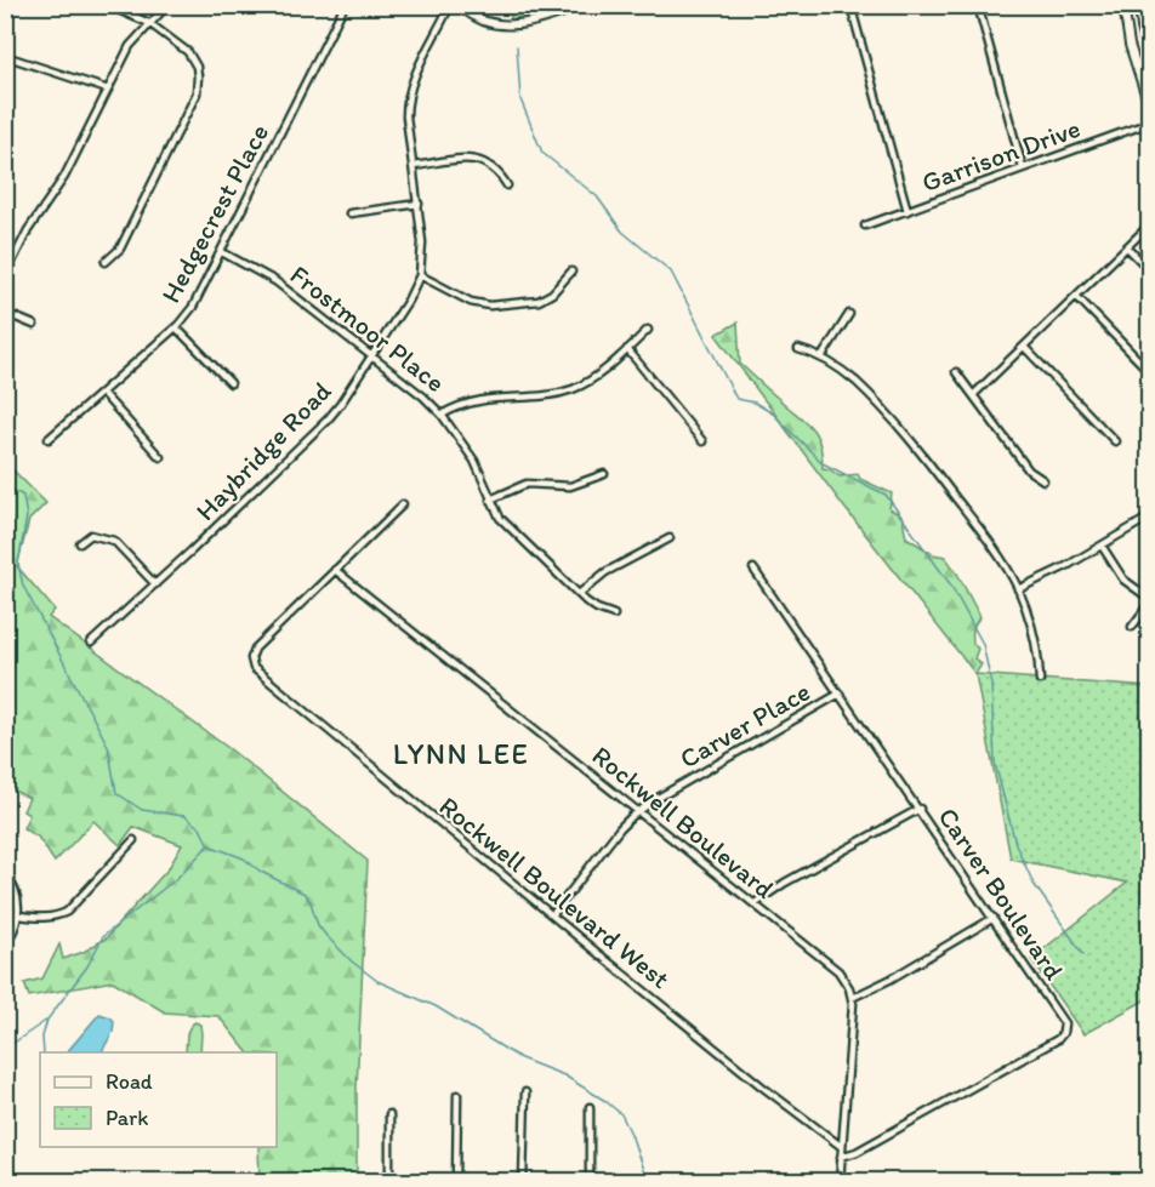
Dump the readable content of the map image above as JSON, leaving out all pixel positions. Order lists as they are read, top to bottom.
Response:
{
  "streets": {
    "street": [
      "Garrison Drive",
      "Hedgecrest Place",
      "Frostmoor Place",
      "Haybridge Road",
      "Carver Place",
      "Rockwell Boulevard",
      "Rockwell Boulevard West",
      "Carver Boulevard"
    ]
  },
  "crossings": [
    ["Hedgecrest Place", "Frostmoor Place"],
    ["Frostmoor Place", "Haybridge Road"],
    ["Carver Place", "Rockwell Boulevard"],
    ["Carver Place", "Rockwell Boulevard West"],
    ["Carver Place", "Carver Boulevard"],
    ["Rockwell Boulevard", "Rockwell Boulevard West"]
  ],
  "districts": ["LYNN LEE"],
  "legend": ["Road", "Park"]
}
